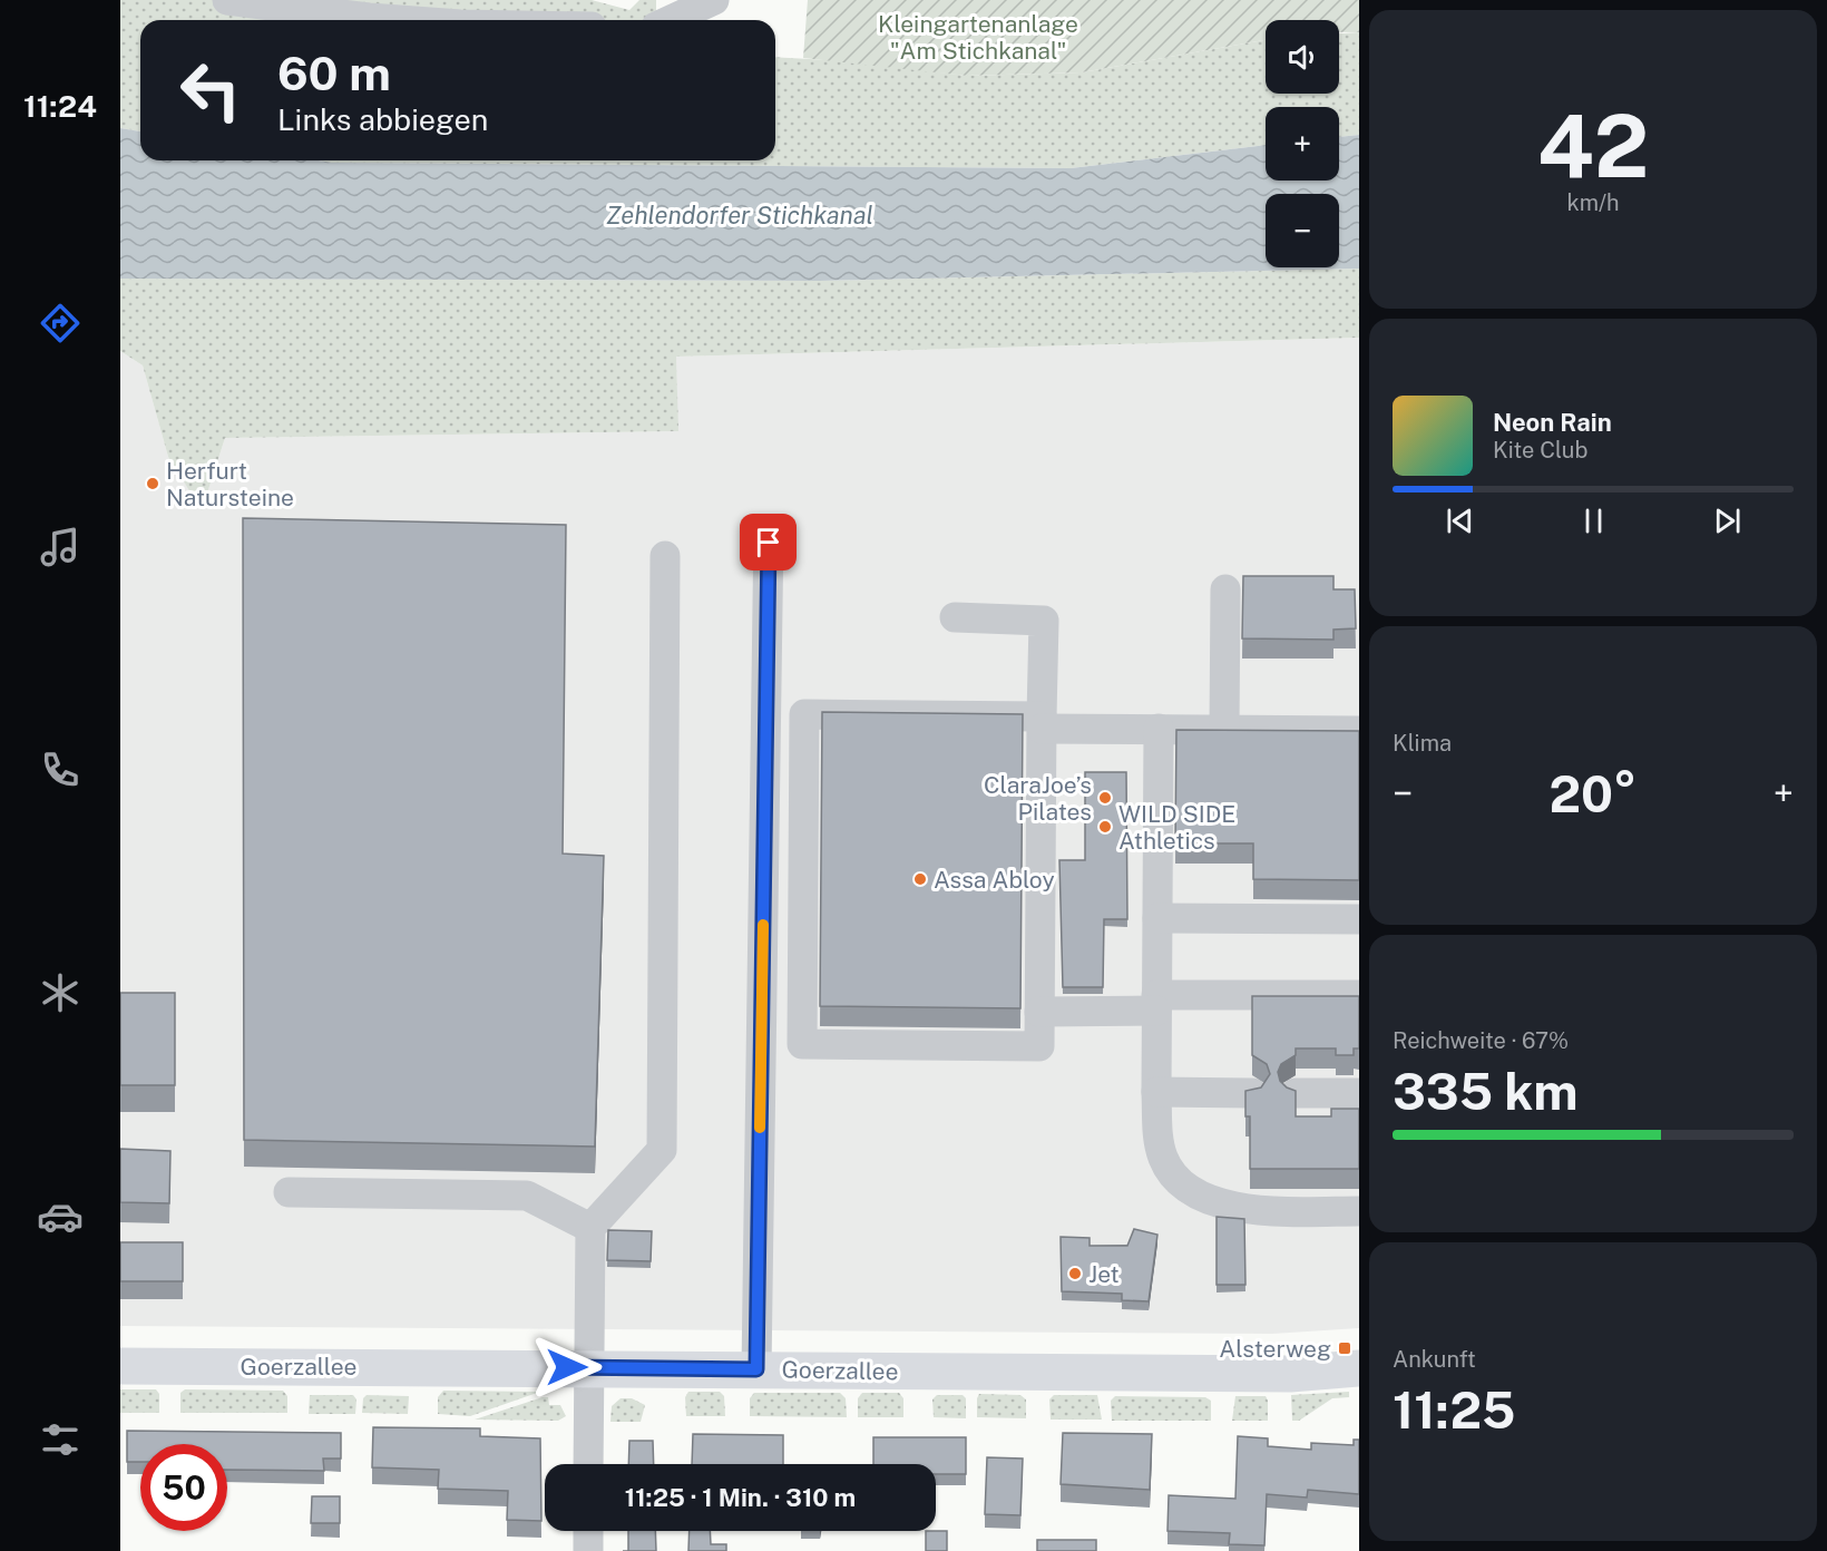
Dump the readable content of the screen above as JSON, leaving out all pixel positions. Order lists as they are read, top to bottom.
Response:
{
  "streets": {
    "main road": ["Goerzallee"]
  },
  "water": ["Zehlendorfer Stichkanal"],
  "parks": ["Kleingartenanlage \"Am Stichkanal\""],
  "places": {
    "other": [
      "Herfurt Natursteine",
      "ClaraJoe’s Pilates",
      "WILD SIDE Athletics",
      "Assa Abloy",
      "Jet"
    ],
    "transit": ["Alsterweg"]
  },
  "page": {
    "tabs": "11:24",
    "tile": [
      ["42", "km/h"],
      "Klima",
      ["Reichweite · 67%", "335 km"],
      ["Ankunft", "11:25"]
    ],
    "map_buttons": ["+", "−"],
    "turn": ["60 m", "Links abbiegen"],
    "song": ["Neon Rain", "Kite Club"],
    "heat": ["−", "20°", "+"],
    "limit": "50",
    "trip": "11:25 · 1 Min. · 310 m"
  }
}
